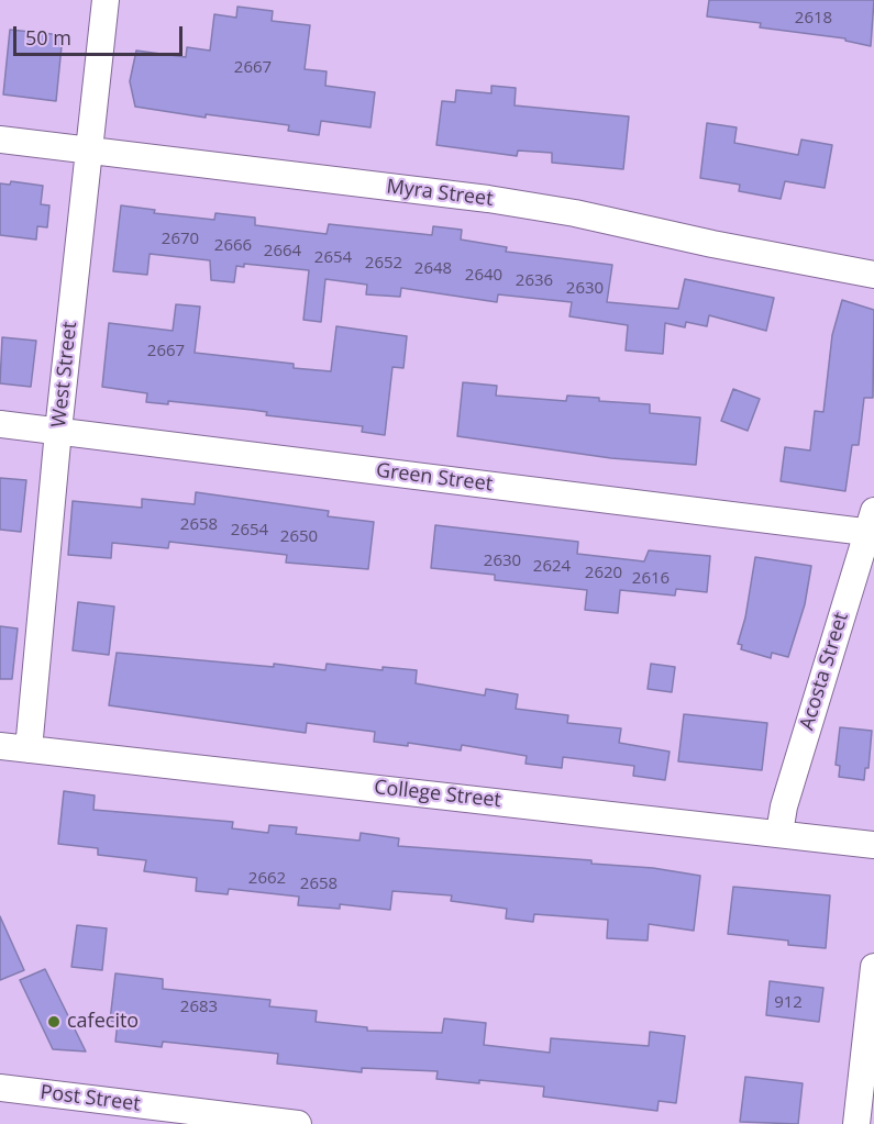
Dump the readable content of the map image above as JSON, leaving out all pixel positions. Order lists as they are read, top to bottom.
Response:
{
  "streets": {
    "street": [
      "Myra Street",
      "West Street",
      "Green Street",
      "Acosta Street",
      "College Street",
      "Post Street"
    ]
  },
  "crossings": [
    ["Myra Street", "West Street"],
    ["West Street", "Green Street"],
    ["West Street", "College Street"],
    ["Green Street", "Acosta Street"],
    ["Acosta Street", "College Street"]
  ],
  "places": ["cafecito"],
  "house_numbers": [
    "2618",
    "2667",
    "2670",
    "2666",
    "2664",
    "2654",
    "2652",
    "2648",
    "2640",
    "2636",
    "2630",
    "2667",
    "2658",
    "2654",
    "2650",
    "2630",
    "2624",
    "2620",
    "2616",
    "2662",
    "2658",
    "912",
    "2683"
  ],
  "scale_bar": "50 m"
}
